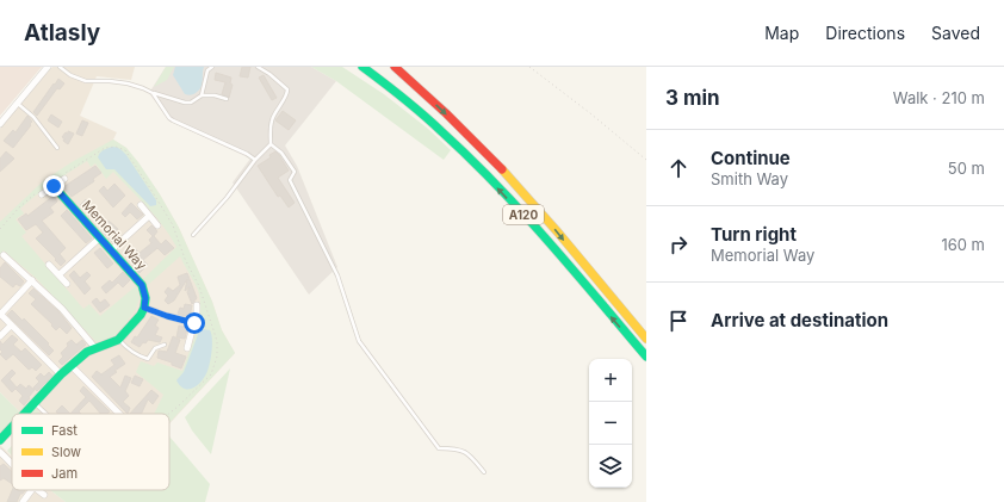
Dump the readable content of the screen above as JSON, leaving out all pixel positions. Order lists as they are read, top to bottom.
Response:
{
  "streets": {
    "main road": ["A120", "Memorial Way"]
  },
  "legend": ["Fast", "Slow", "Jam"],
  "page": {
    "header": "Atlasly",
    "nav": ["Map", "Directions", "Saved"],
    "heading": ["3 min", "Walk · 210 m"],
    "list": [
      ["Continue", "Smith Way", "50 m"],
      ["Turn right", "Memorial Way", "160 m"],
      "Arrive at destination"
    ],
    "map_buttons": ["+", "−"]
  }
}
